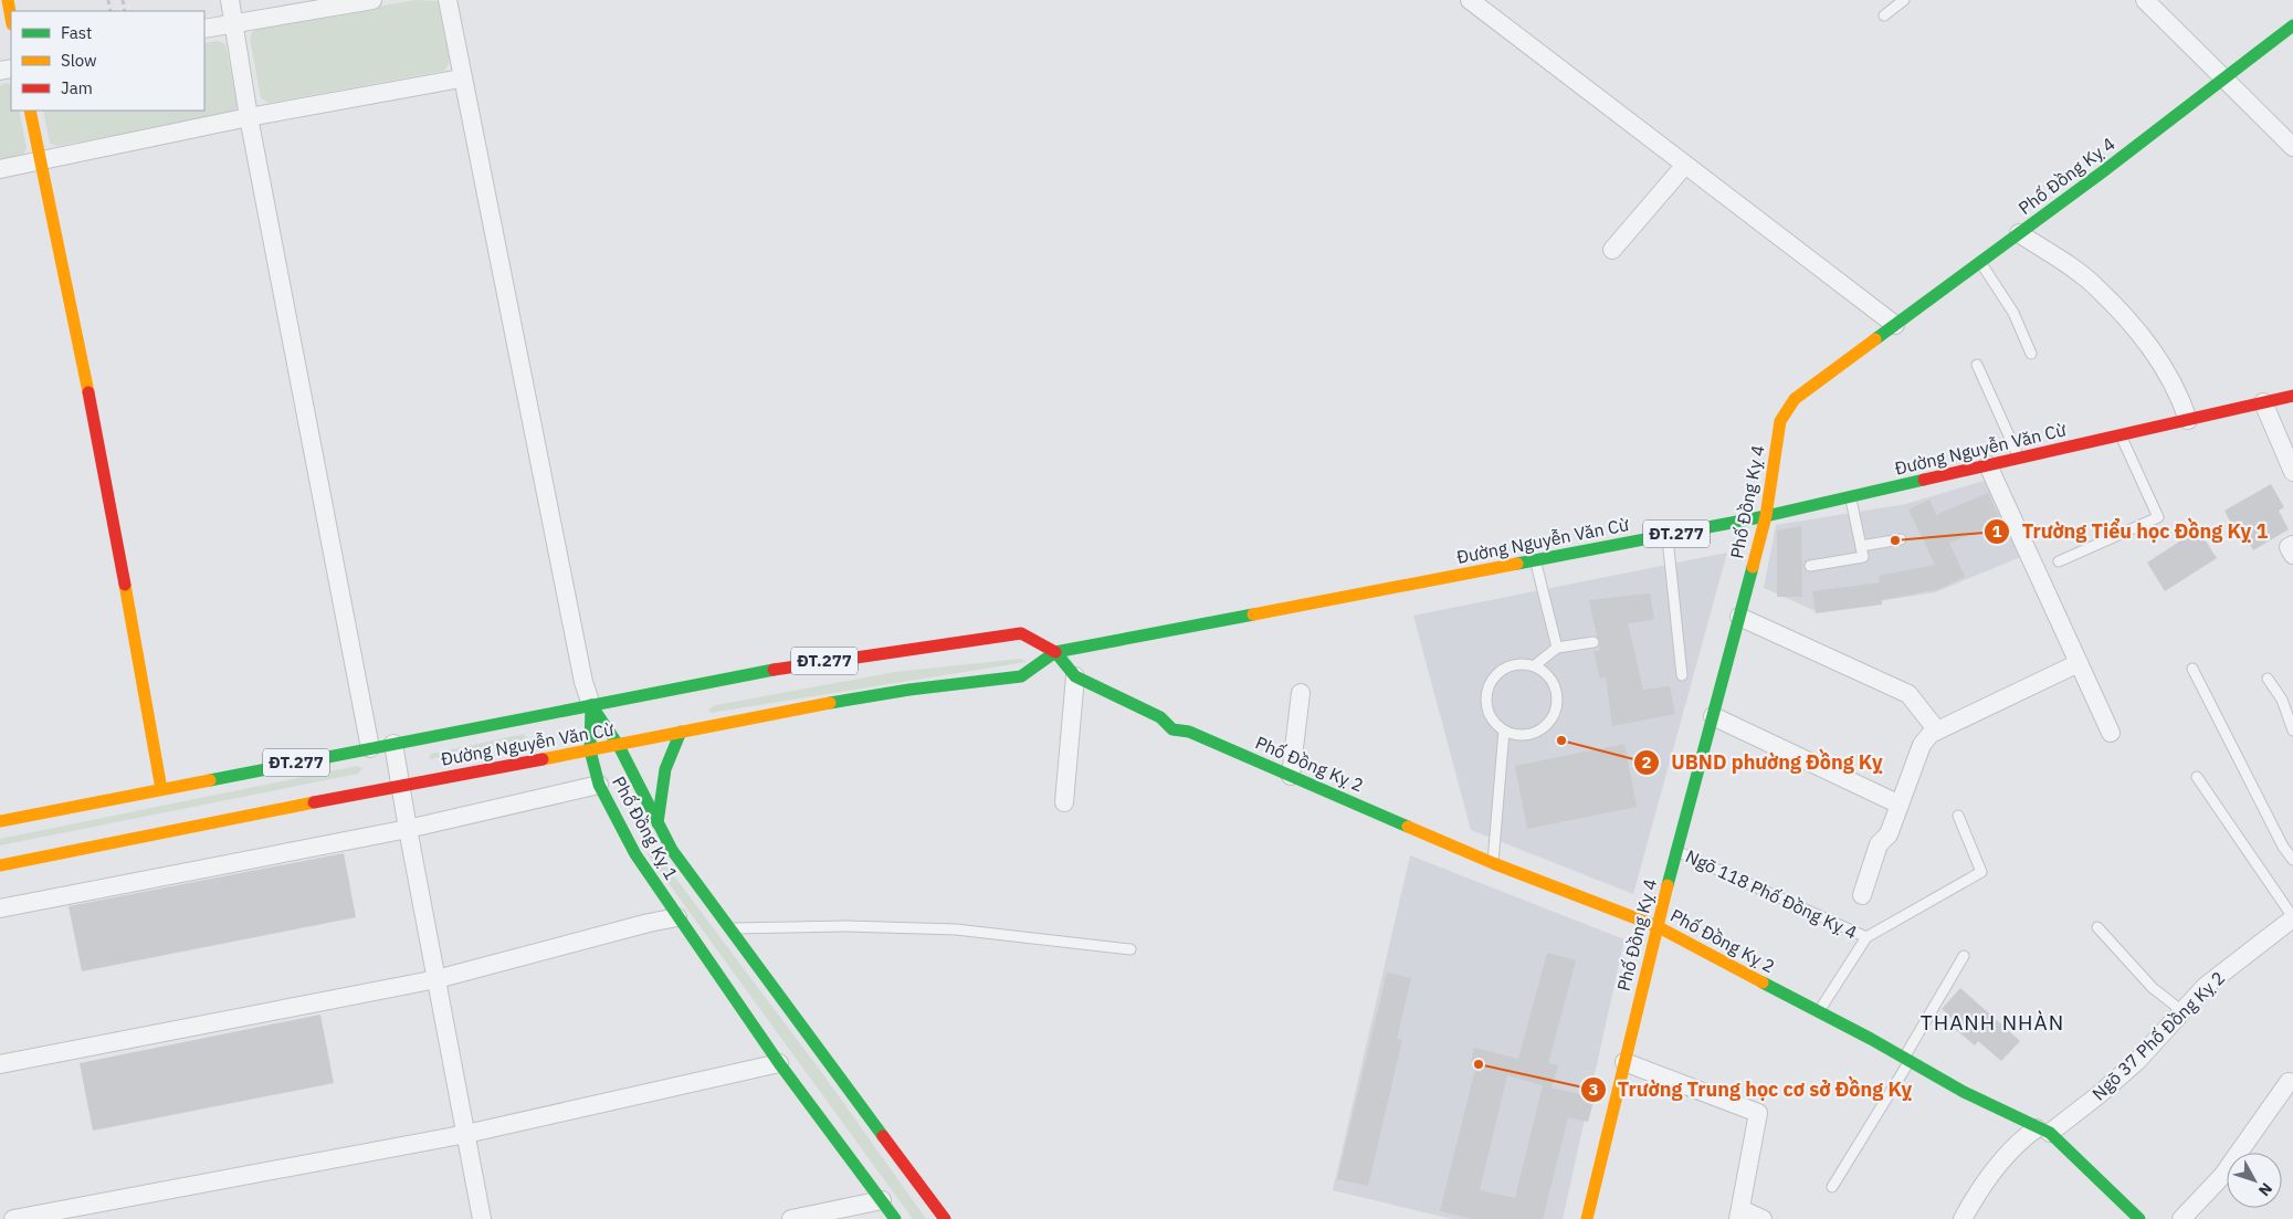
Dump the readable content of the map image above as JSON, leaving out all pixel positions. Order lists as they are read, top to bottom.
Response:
{
  "streets": {
    "main road": [
      "Phố Đồng Kỵ 4",
      "Đường Nguyễn Văn Cừ",
      "ĐT.277",
      "Phố Đồng Kỵ 2",
      "Phố Đồng Kỵ 1"
    ],
    "street": ["Ngõ 37 Phố Đồng Kỵ 2"],
    "lane": ["Ngõ 118 Phố Đồng Kỵ 4"]
  },
  "crossings": [
    ["Phố Đồng Kỵ 4", "Đường Nguyễn Văn Cừ"],
    ["Phố Đồng Kỵ 4", "Phố Đồng Kỵ 2"],
    ["Phố Đồng Kỵ 4", "Ngõ 118 Phố Đồng Kỵ 4"],
    ["Đường Nguyễn Văn Cừ", "Phố Đồng Kỵ 2"],
    ["Đường Nguyễn Văn Cừ", "Phố Đồng Kỵ 1"],
    ["Phố Đồng Kỵ 2", "Ngõ 37 Phố Đồng Kỵ 2"]
  ],
  "districts": ["THANH NHÀN"],
  "places": ["Trường Tiểu học Đồng Kỵ 1", "UBND phường Đồng Kỵ", "Trường Trung học cơ sở Đồng Kỵ"],
  "legend": ["Fast", "Slow", "Jam"],
  "north": "bottom right"
}
